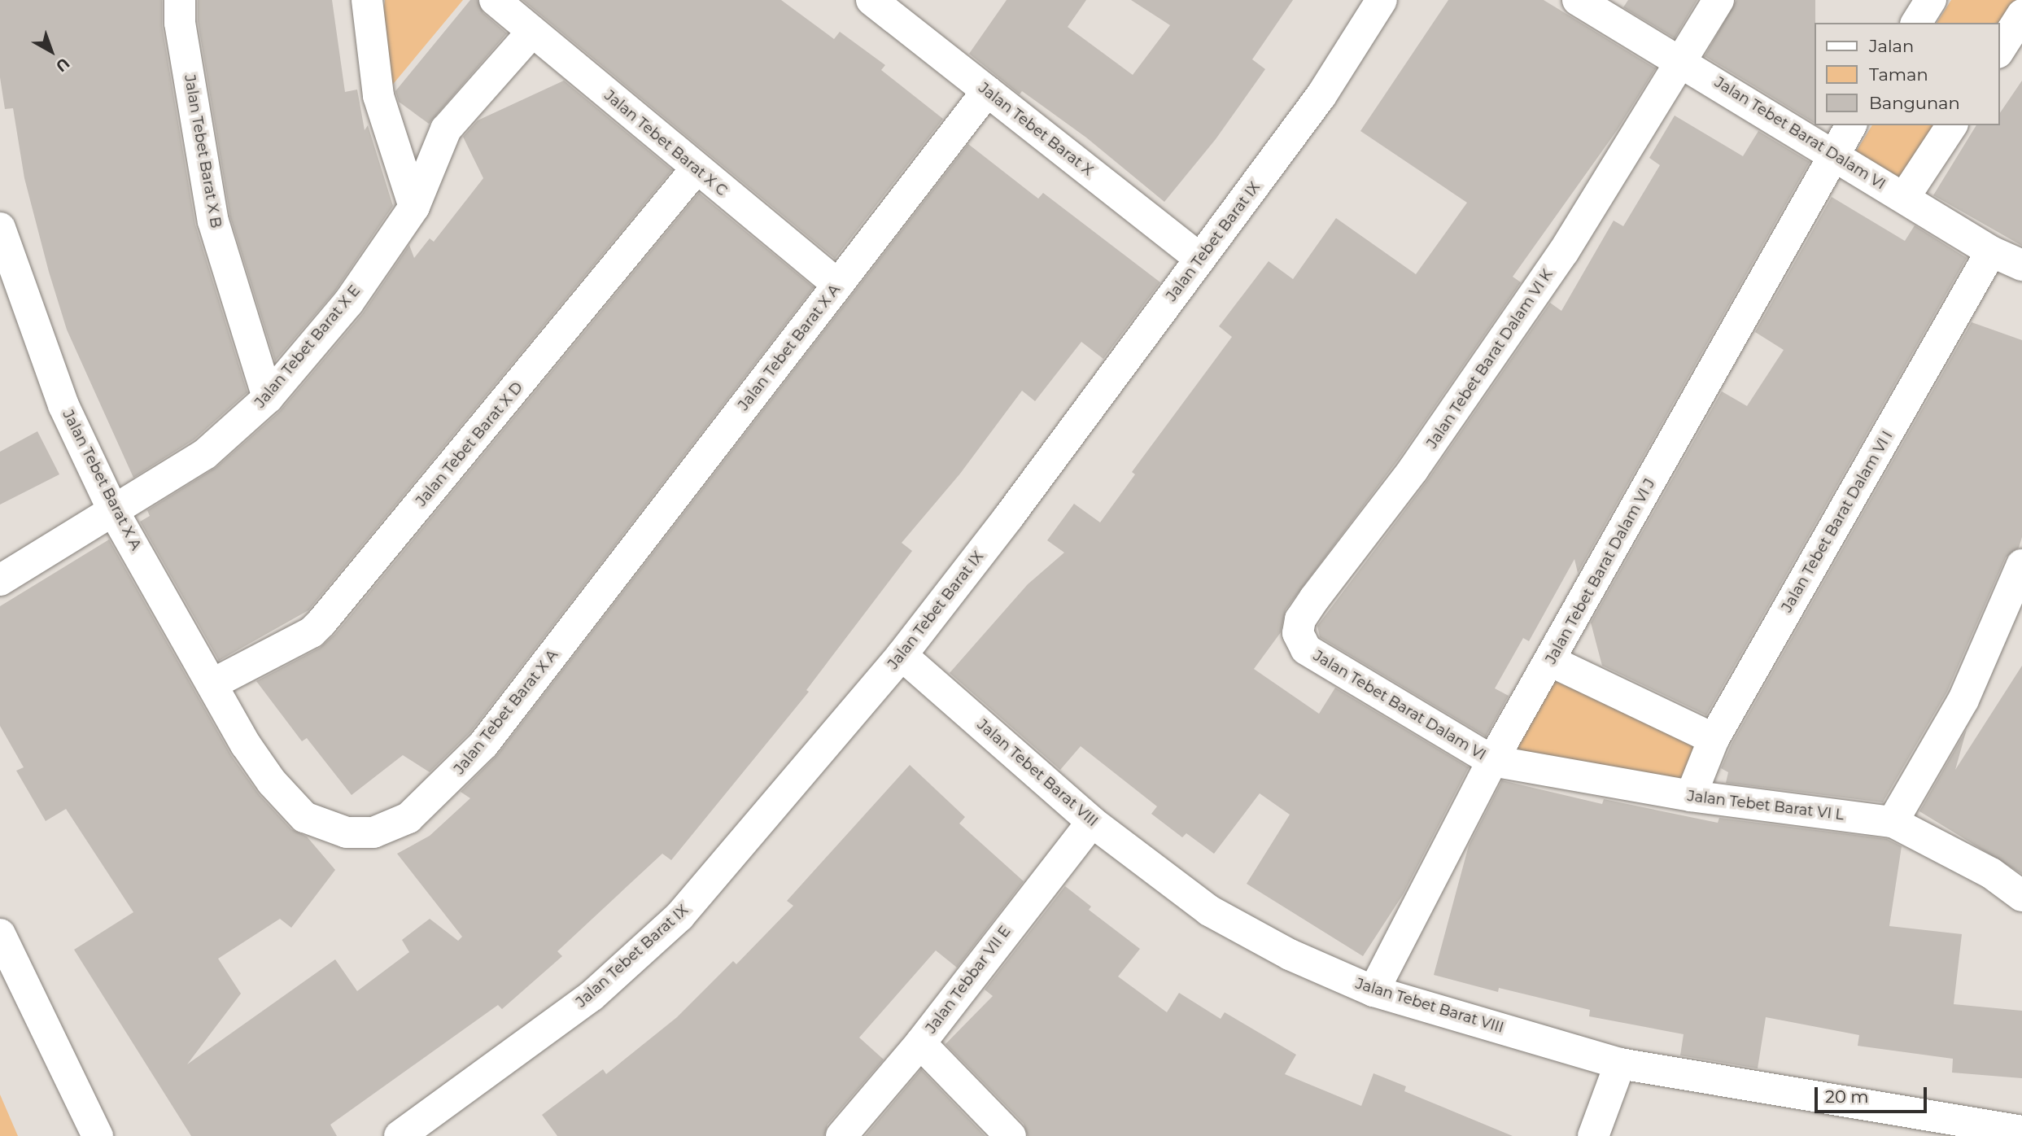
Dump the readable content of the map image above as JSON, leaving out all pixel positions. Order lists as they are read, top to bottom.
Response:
{
  "streets": {
    "street": [
      "Jalan Tebet Barat X",
      "Jalan Tebet Barat Dalam VI",
      "Jalan Tebet Barat X C",
      "Jalan Tebet Barat X B",
      "Jalan Tebet Barat IX",
      "Jalan Tebet Barat X E",
      "Jalan Tebet Barat X A",
      "Jalan Tebet Barat Dalam VI K",
      "Jalan Tebet Barat X D",
      "Jalan Tebet Barat Dalam VI I",
      "Jalan Tebet Barat Dalam VI J",
      "Jalan Tebet Barat VIII",
      "Jalan Tebet Barat VI L",
      "Jalan Tebbar VII E"
    ]
  },
  "crossings": [
    ["Jalan Tebet Barat X", "Jalan Tebet Barat IX"],
    ["Jalan Tebet Barat X", "Jalan Tebet Barat X A"],
    ["Jalan Tebet Barat Dalam VI", "Jalan Tebet Barat Dalam VI K"],
    ["Jalan Tebet Barat Dalam VI", "Jalan Tebet Barat Dalam VI I"],
    ["Jalan Tebet Barat Dalam VI", "Jalan Tebet Barat Dalam VI J"],
    ["Jalan Tebet Barat Dalam VI", "Jalan Tebet Barat VI L"],
    ["Jalan Tebet Barat X C", "Jalan Tebet Barat X E"],
    ["Jalan Tebet Barat X C", "Jalan Tebet Barat X A"],
    ["Jalan Tebet Barat X C", "Jalan Tebet Barat X D"],
    ["Jalan Tebet Barat X B", "Jalan Tebet Barat X E"],
    ["Jalan Tebet Barat IX", "Jalan Tebet Barat VIII"],
    ["Jalan Tebet Barat X E", "Jalan Tebet Barat X A"],
    ["Jalan Tebet Barat X A", "Jalan Tebet Barat X D"],
    ["Jalan Tebet Barat Dalam VI I", "Jalan Tebet Barat VI L"],
    ["Jalan Tebet Barat Dalam VI J", "Jalan Tebet Barat VIII"],
    ["Jalan Tebet Barat Dalam VI J", "Jalan Tebet Barat VI L"],
    ["Jalan Tebet Barat VIII", "Jalan Tebbar VII E"]
  ],
  "legend": ["Jalan", "Taman", "Bangunan"],
  "scale_bar": "20 m",
  "north": "bottom right"
}
